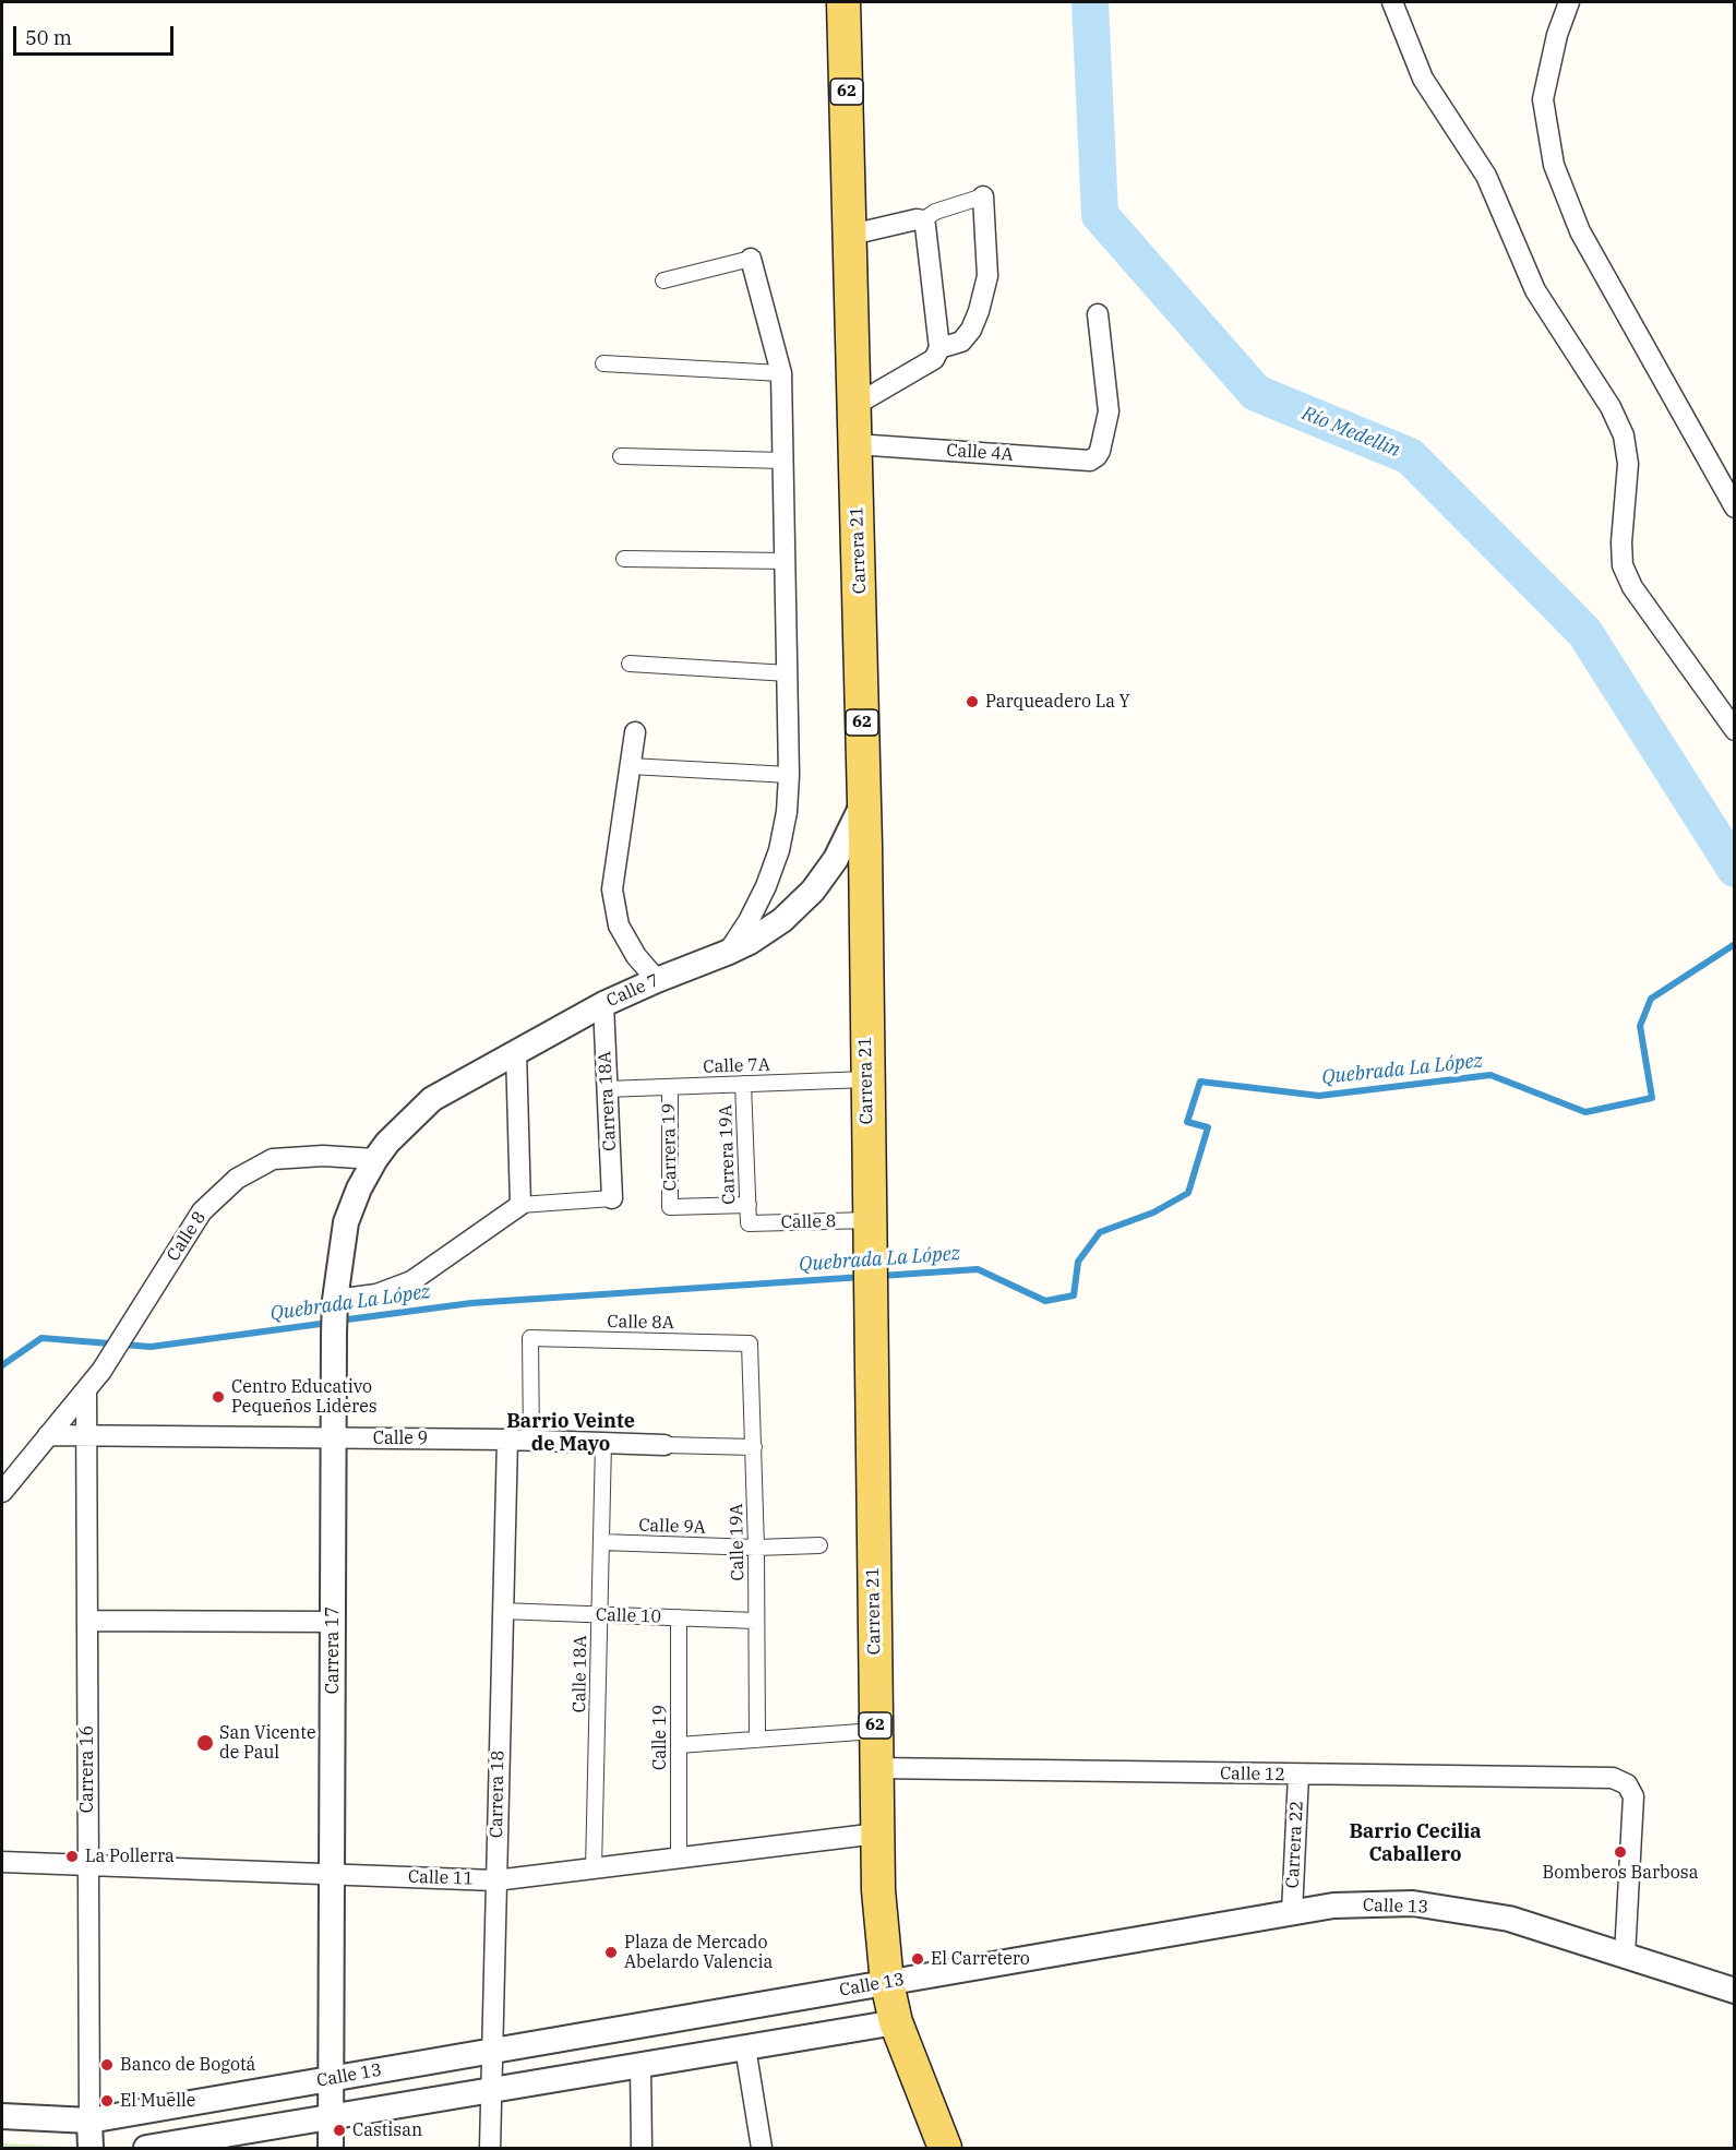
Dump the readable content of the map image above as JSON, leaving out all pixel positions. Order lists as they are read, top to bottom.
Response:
{
  "streets": {
    "main road": ["62", "Carrera 21"],
    "street": [
      "Calle 4A",
      "Calle 7",
      "Calle 7A",
      "Carrera 18A",
      "Carrera 19",
      "Carrera 19A",
      "Calle 8",
      "Calle 8A",
      "Calle 9",
      "Calle 9A",
      "Calle 19A",
      "Calle 10",
      "Carrera 17",
      "Calle 18A",
      "Calle 19",
      "Carrera 16",
      "Calle 12",
      "Carrera 18",
      "Carrera 22",
      "Calle 11",
      "Calle 13"
    ]
  },
  "crossings": [
    ["Calle 4A", "Carrera 21"],
    ["Carrera 21", "Calle 7"],
    ["Carrera 21", "Calle 7A"],
    ["Carrera 21", "Calle 8"],
    ["Carrera 21", "Calle 12"],
    ["Carrera 21", "Calle 11"],
    ["Carrera 21", "Calle 13"],
    ["Calle 7", "Carrera 18A"],
    ["Calle 7", "Calle 8"],
    ["Calle 7", "Carrera 17"],
    ["Calle 7A", "Carrera 18A"],
    ["Calle 7A", "Carrera 19"],
    ["Calle 7A", "Carrera 19A"],
    ["Carrera 19", "Carrera 19A"],
    ["Carrera 19A", "Calle 8"],
    ["Calle 8", "Calle 9"],
    ["Calle 8", "Carrera 17"],
    ["Calle 8", "Carrera 16"],
    ["Calle 8A", "Calle 9"],
    ["Calle 8A", "Calle 19A"],
    ["Calle 9", "Calle 19A"],
    ["Calle 9", "Carrera 17"],
    ["Calle 9", "Calle 18A"],
    ["Calle 9", "Carrera 16"],
    ["Calle 9", "Carrera 18"],
    ["Calle 9A", "Calle 19A"],
    ["Calle 9A", "Calle 18A"],
    ["Calle 19A", "Calle 10"],
    ["Calle 10", "Calle 18A"],
    ["Calle 10", "Calle 19"],
    ["Calle 10", "Carrera 18"],
    ["Carrera 17", "Calle 11"],
    ["Carrera 17", "Calle 13"],
    ["Calle 18A", "Calle 11"],
    ["Calle 19", "Calle 11"],
    ["Carrera 16", "Calle 11"],
    ["Carrera 16", "Calle 13"],
    ["Calle 12", "Carrera 22"],
    ["Calle 12", "Calle 13"],
    ["Carrera 18", "Calle 11"],
    ["Carrera 18", "Calle 13"],
    ["Carrera 22", "Calle 13"]
  ],
  "districts": ["Barrio Veinte de Mayo", "Barrio Cecilia Caballero"],
  "water": ["Río Medellín", "Quebrada La López"],
  "places": [
    "Parqueadero La Y",
    "Centro Educativo Pequeños Lideres",
    "San Vicente de Paul",
    "Bomberos Barbosa",
    "La Pollerra",
    "Plaza de Mercado Abelardo Valencia",
    "El Carretero",
    "Banco de Bogotá",
    "El Muelle",
    "Castisan"
  ],
  "scale_bar": "50 m"
}
